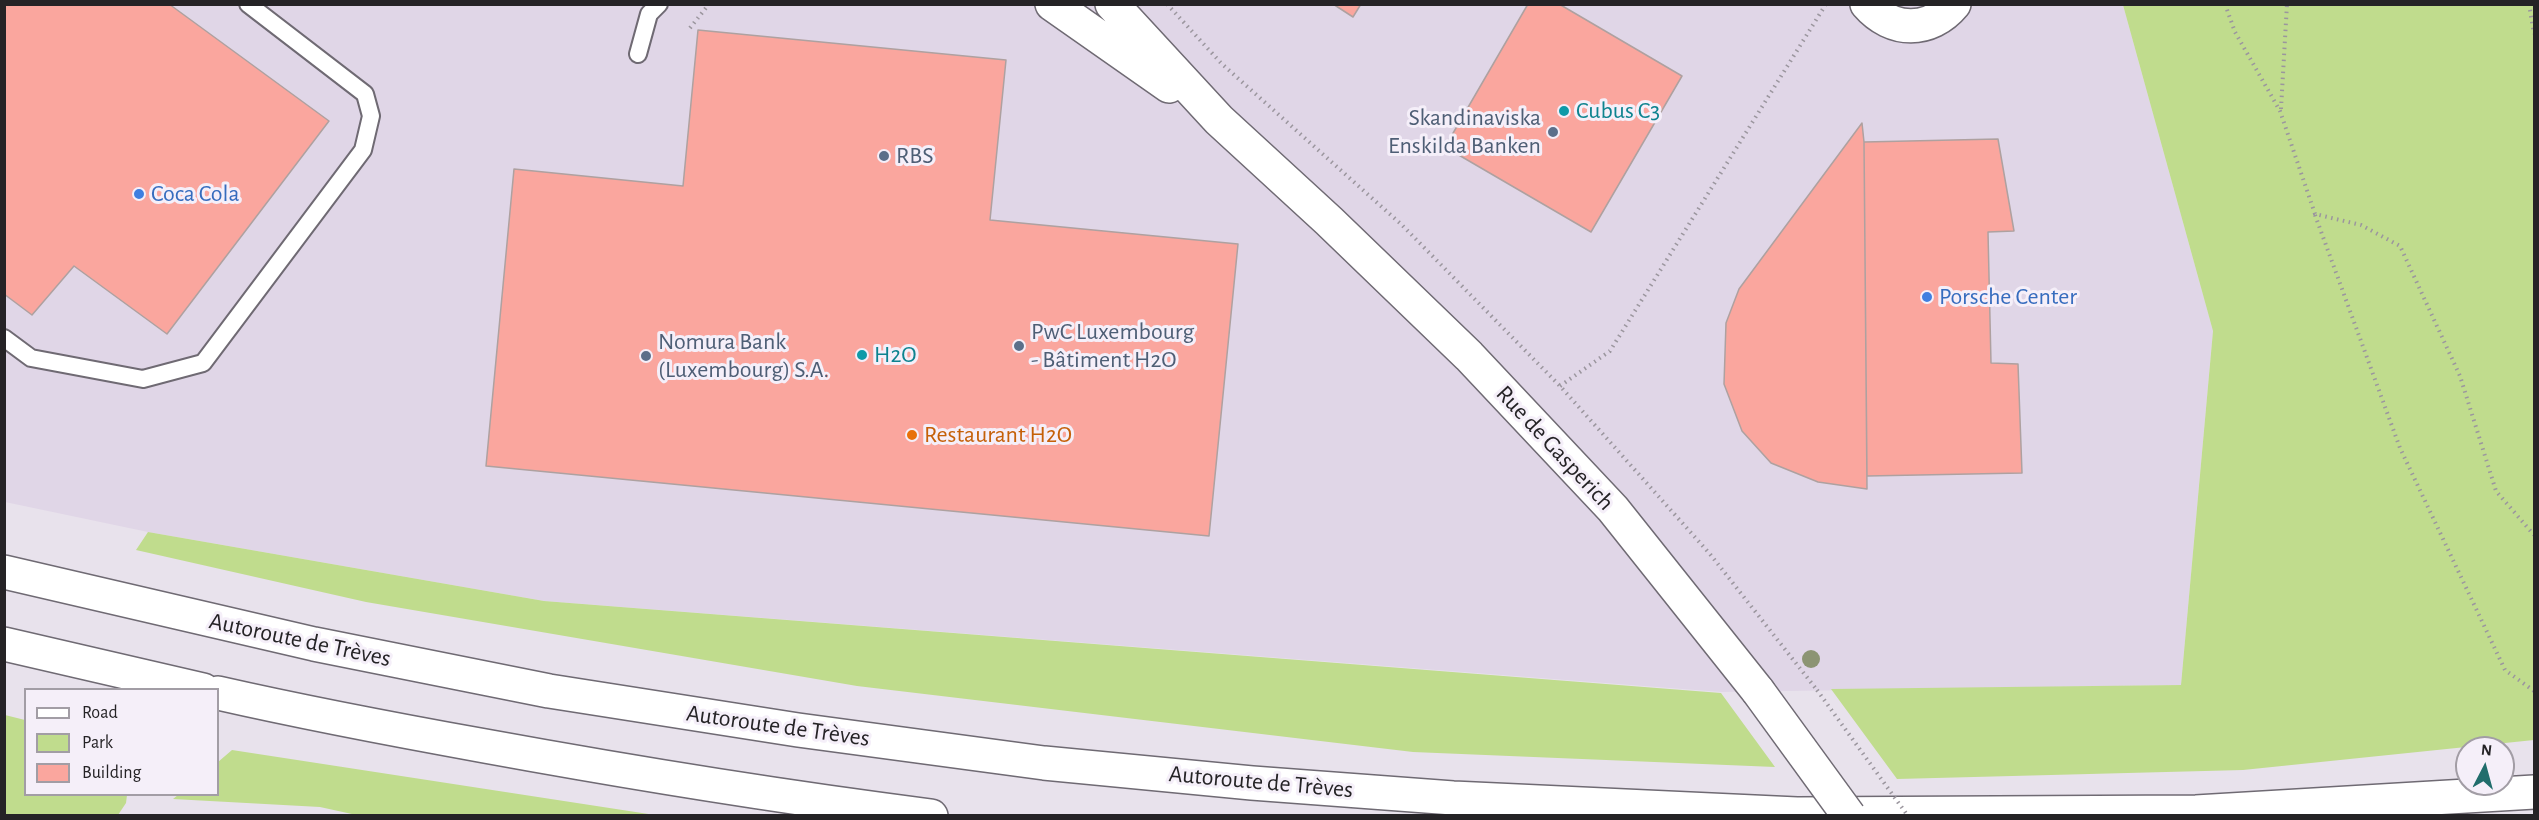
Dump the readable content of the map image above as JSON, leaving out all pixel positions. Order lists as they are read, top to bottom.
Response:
{
  "streets": {
    "main road": ["Rue de Gasperich", "Autoroute de Trèves"]
  },
  "places": [
    "Cubus C3",
    "Skandinaviska Enskilda Banken",
    "RBS",
    "Coca Cola",
    "Porsche Center",
    "PwC Luxembourg - Bâtiment H2O",
    "H2O",
    "Nomura Bank (Luxembourg) S.A.",
    "Restaurant H2O"
  ],
  "legend": ["Road", "Park", "Building"],
  "north": "top"
}
